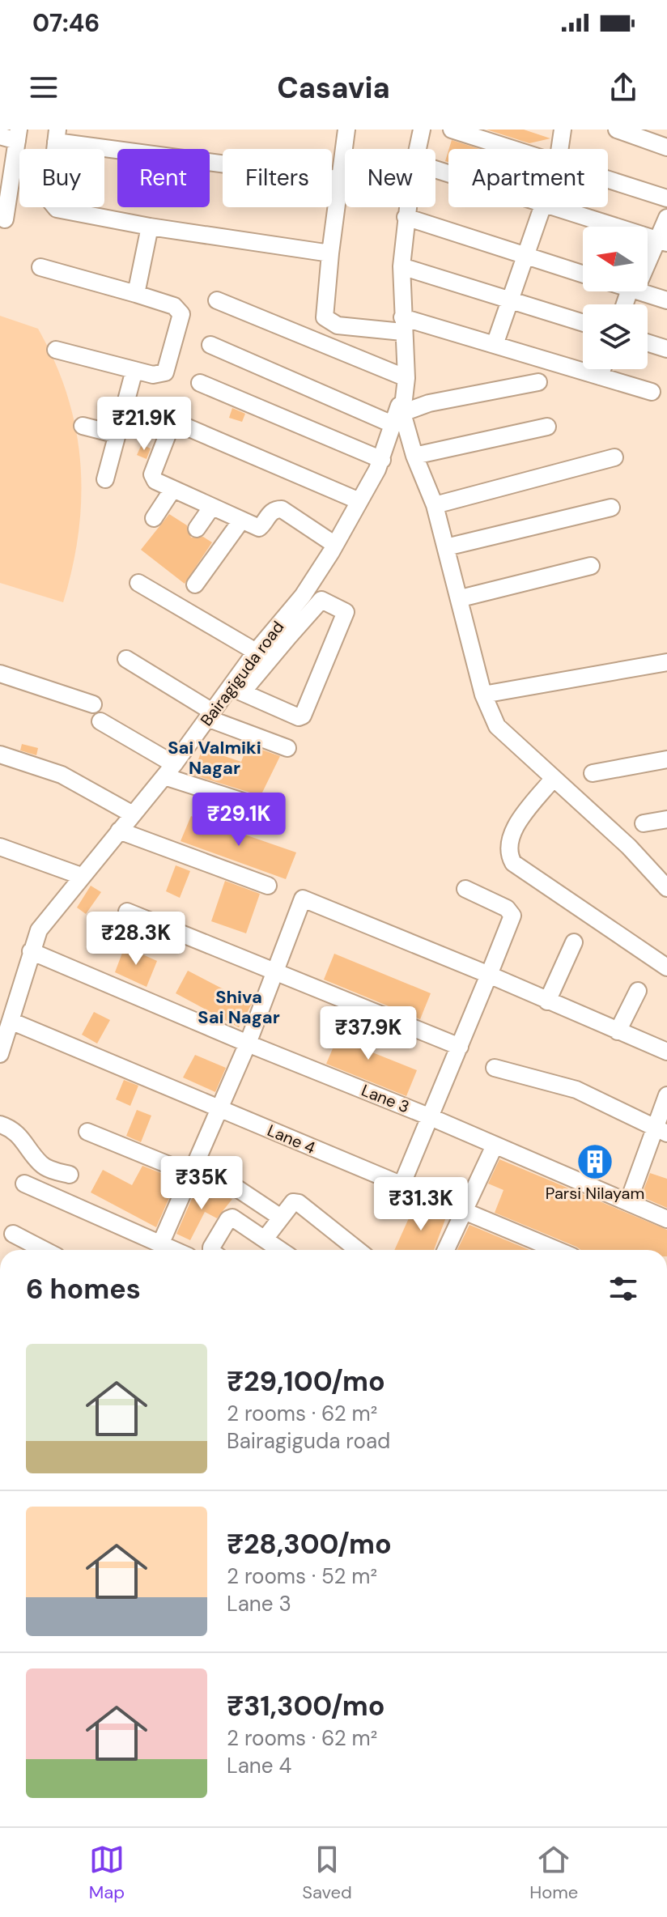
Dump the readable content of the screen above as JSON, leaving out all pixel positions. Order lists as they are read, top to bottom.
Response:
{
  "streets": {
    "street": ["Bairagiguda road", "Lane 3", "Lane 4"]
  },
  "crossings": [
    ["Bairagiguda road", "Lane 3"],
    ["Bairagiguda road", "Lane 4"]
  ],
  "districts": ["Sai Valmiki Nagar", "Shiva Sai Nagar"],
  "places": {
    "building": ["Parsi Nilayam"]
  },
  "north": "left",
  "page": {
    "status": "07:46",
    "header": "Casavia",
    "chip": [
      "Buy",
      "Rent",
      "Filters",
      "New",
      "Apartment"
    ],
    "price": [
      "₹21.9K",
      "₹29.1K",
      "₹28.3K",
      "₹37.9K",
      "₹35K",
      "₹31.3K"
    ],
    "heading": "6 homes",
    "list": [
      {
        "name": "₹29,100/mo",
        "note": "2 rooms · 62 m² · Bairagiguda road"
      },
      {
        "name": "₹28,300/mo",
        "note": "2 rooms · 52 m² · Lane 3"
      },
      {
        "name": "₹31,300/mo",
        "note": "2 rooms · 62 m² · Lane 4"
      }
    ],
    "tabs": ["Map", "Saved", "Home"]
  }
}
